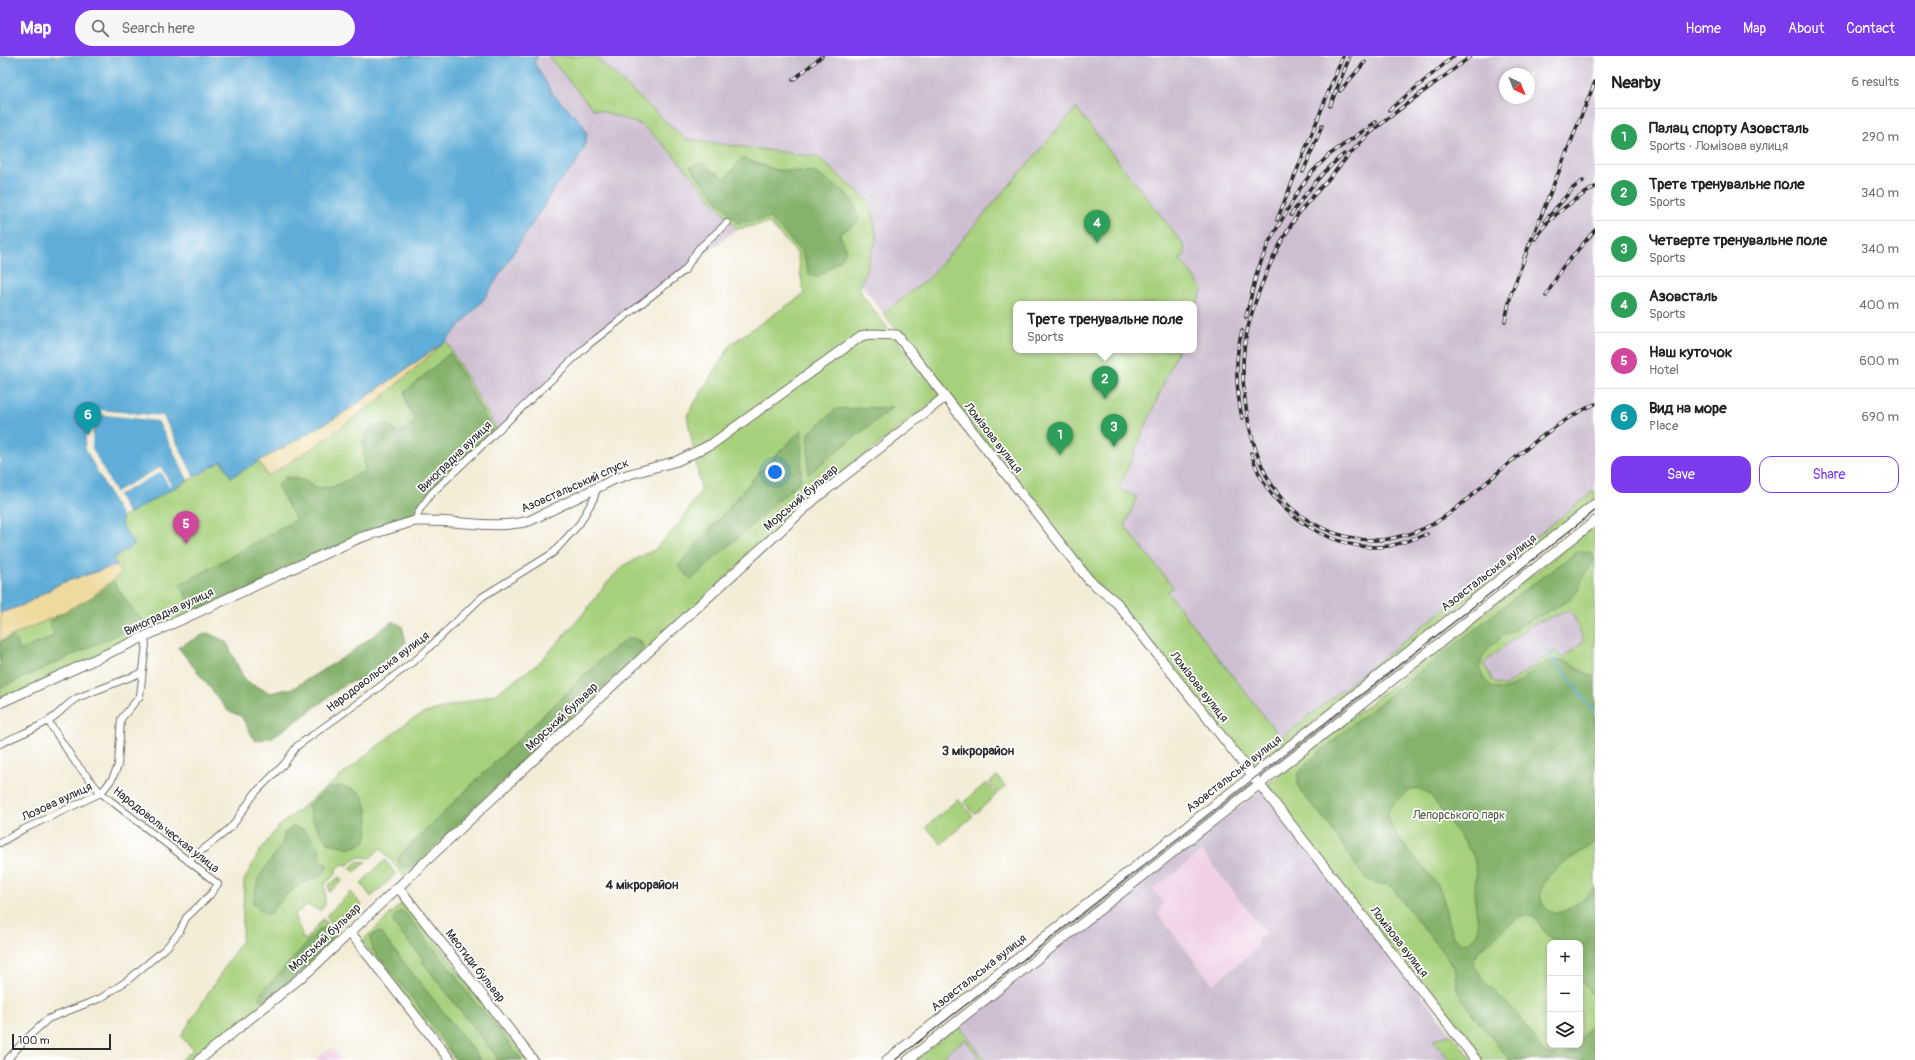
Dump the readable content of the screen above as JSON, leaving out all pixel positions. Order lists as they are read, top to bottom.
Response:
{
  "streets": {
    "street": [
      "Ломізова вулиця",
      "Виноградна вулиця",
      "Азовстальський спуск",
      "Морський бульвар",
      "Азовстальська вулиця",
      "Народовольська вулиця",
      "Лозова вулиця",
      "Народовольческая улица",
      "Меотиди бульвар"
    ]
  },
  "crossings": [
    ["Ломізова вулиця", "Азовстальський спуск"],
    ["Ломізова вулиця", "Морський бульвар"],
    ["Ломізова вулиця", "Азовстальська вулиця"],
    ["Виноградна вулиця", "Азовстальський спуск"],
    ["Виноградна вулиця", "Лозова вулиця"],
    ["Азовстальський спуск", "Народовольська вулиця"],
    ["Морський бульвар", "Меотиди бульвар"],
    ["Народовольська вулиця", "Народовольческая улица"],
    ["Лозова вулиця", "Народовольческая улица"]
  ],
  "districts": ["3 мікрорайон", "4 мікрорайон"],
  "parks": ["Лепорського парк"],
  "scale_bar": "100 m",
  "north": "bottom right",
  "page": {
    "header": "Map",
    "search": "Search here",
    "nav": [
      "Home",
      "Map",
      "About",
      "Contact"
    ],
    "heading": ["Nearby", "6 results"],
    "list": [
      {
        "mark": "1",
        "name": "Палац спорту Азовсталь",
        "note": "Sports · Ломізова вулиця",
        "value": "290 m"
      },
      {
        "mark": "2",
        "name": "Третє тренувальне поле",
        "note": "Sports",
        "value": "340 m"
      },
      {
        "mark": "3",
        "name": "Четверте тренувальне поле",
        "note": "Sports",
        "value": "340 m"
      },
      {
        "mark": "4",
        "name": "Азовсталь",
        "note": "Sports",
        "value": "400 m"
      },
      {
        "mark": "5",
        "name": "Наш куточок",
        "note": "Hotel",
        "value": "600 m"
      },
      {
        "mark": "6",
        "name": "Вид на море",
        "note": "Place",
        "value": "690 m"
      }
    ],
    "pins": [
      "4",
      "2",
      "6",
      "3",
      "1",
      "5"
    ],
    "popup": ["Третє тренувальне поле", "Sports"],
    "buttons": ["Save", "Share"],
    "map_buttons": ["+", "−"],
    "scale": "100 m"
  }
}
